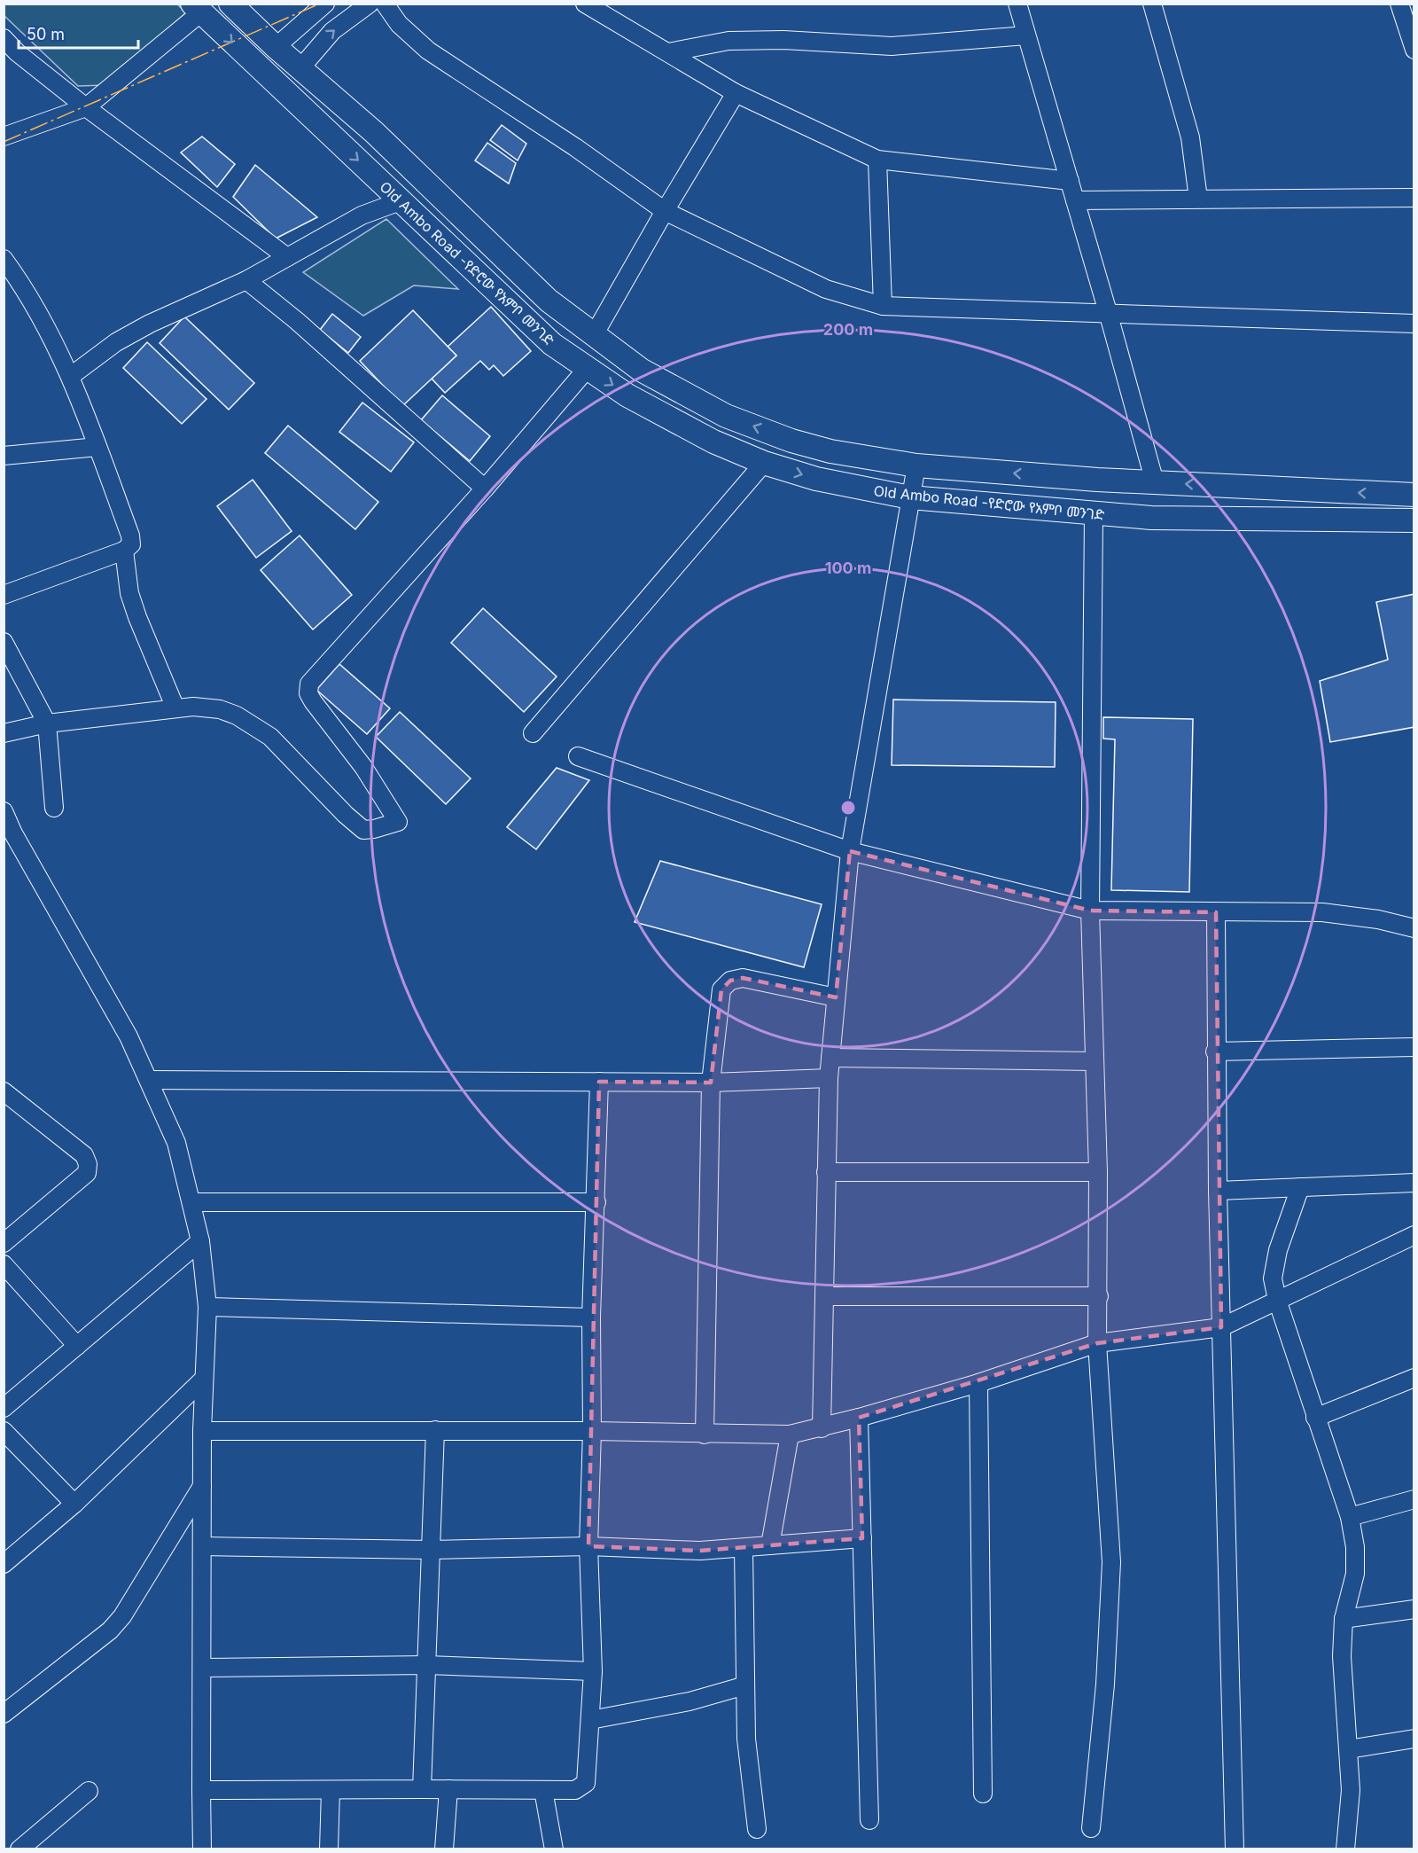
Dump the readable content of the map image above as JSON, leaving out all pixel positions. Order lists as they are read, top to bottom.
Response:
{
  "streets": {
    "main road": ["Old Ambo Road -የድሮው የአምቦ መንገድ"]
  },
  "scale_bar": "50 m",
  "rings": ["200 m", "100 m"]
}
